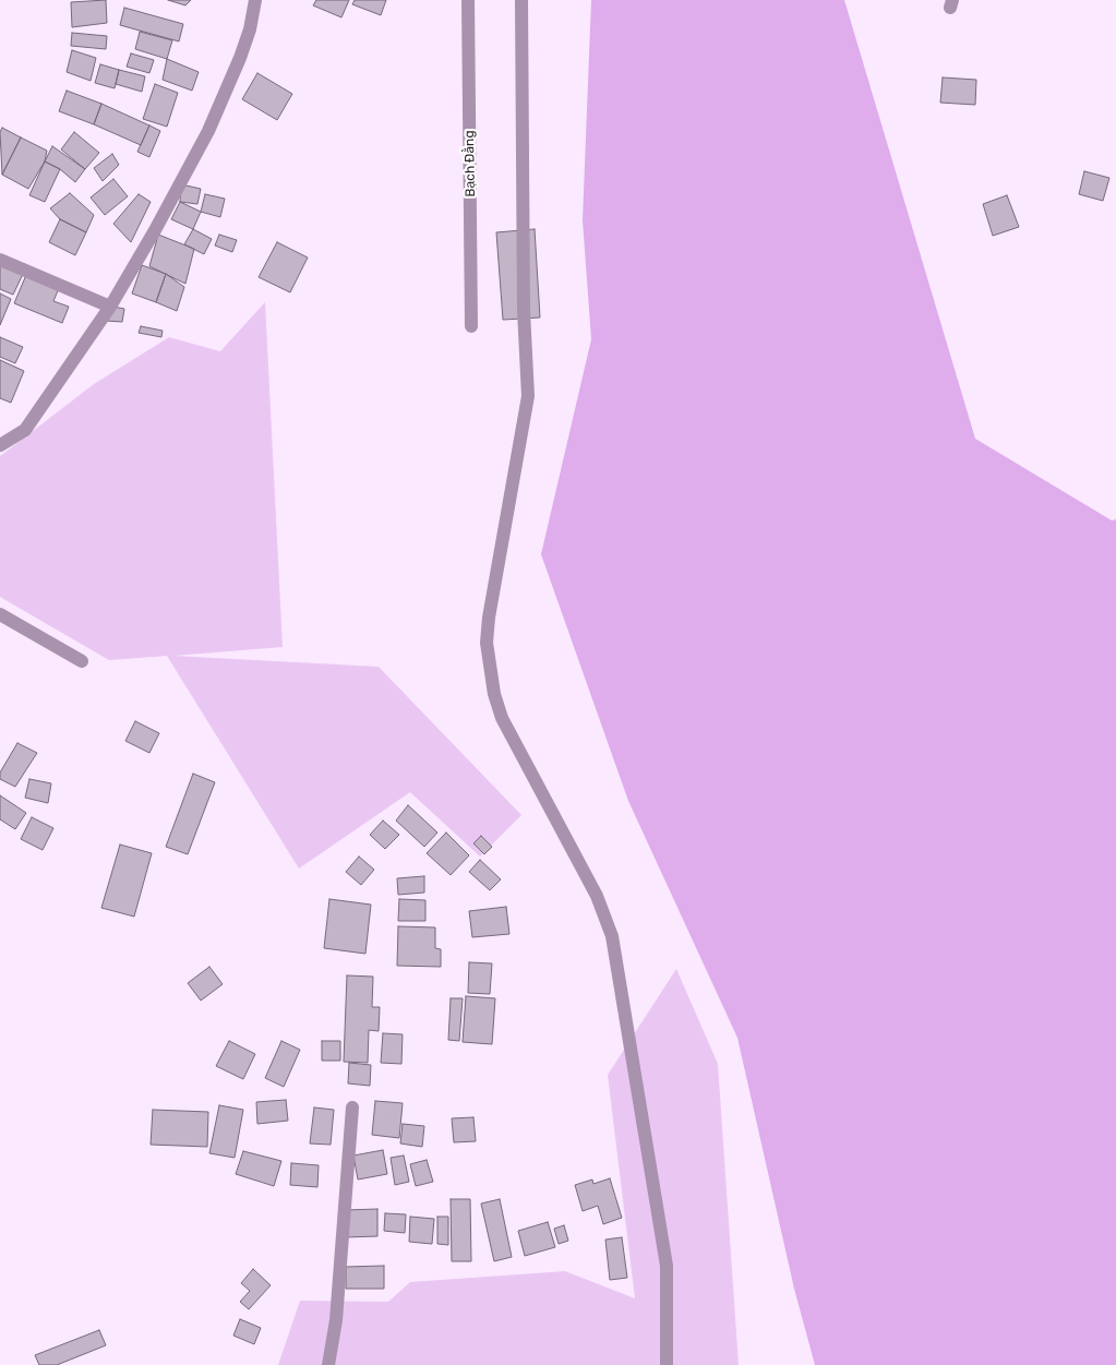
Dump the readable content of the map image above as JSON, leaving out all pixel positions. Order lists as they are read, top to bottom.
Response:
{
  "streets": {
    "street": ["Bạch Đằng"]
  }
}
